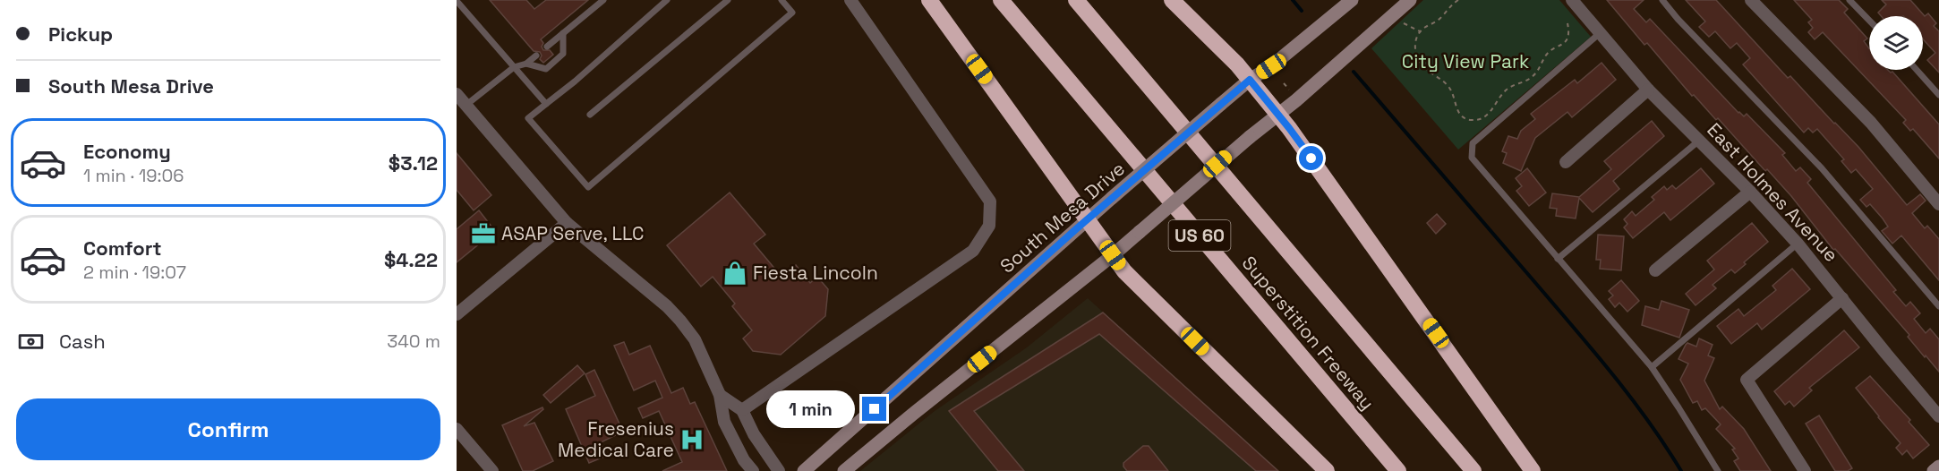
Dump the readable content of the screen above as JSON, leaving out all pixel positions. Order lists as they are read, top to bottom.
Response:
{
  "streets": {
    "highway": ["US 60", "Superstition Freeway"],
    "main road": ["South Mesa Drive"],
    "street": ["East Holmes Avenue"]
  },
  "parks": ["City View Park"],
  "places": {
    "office": ["ASAP Serve, LLC"],
    "shop": ["Fiesta Lincoln"],
    "hospital": ["Fresenius Medical Care"]
  },
  "page": {
    "banner": ["Pickup", "South Mesa Drive"],
    "list": [
      {
        "name": "Economy",
        "note": "1 min · 19:06",
        "value": "$3.12"
      },
      {
        "name": "Comfort",
        "note": "2 min · 19:07",
        "value": "$4.22"
      }
    ],
    "pay": ["Cash", "340 m"],
    "buttons": "Confirm",
    "bubble": "1 min"
  }
}
